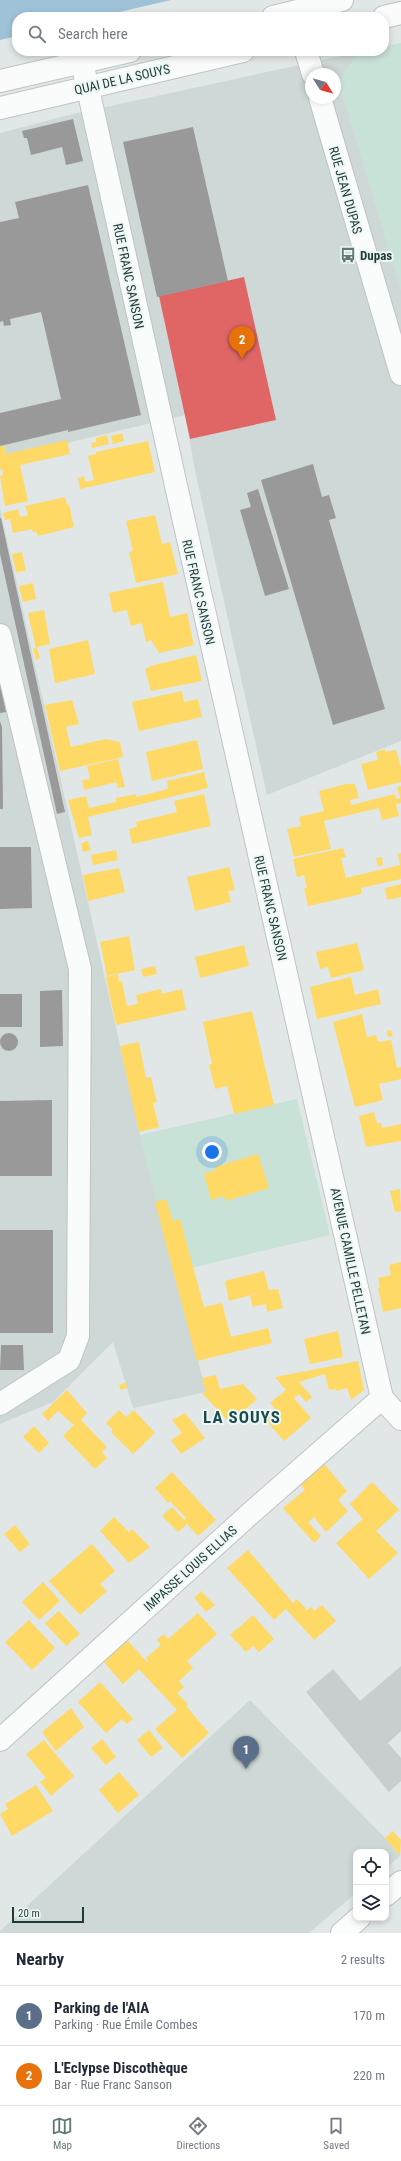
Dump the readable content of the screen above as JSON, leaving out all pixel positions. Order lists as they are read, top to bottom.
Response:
{
  "streets": {
    "street": [
      "QUAI DE LA SOUYS",
      "RUE JEAN DUPAS",
      "RUE FRANC SANSON",
      "AVENUE CAMILLE PELLETAN",
      "IMPASSE LOUIS ELLIAS"
    ]
  },
  "crossings": [
    ["QUAI DE LA SOUYS", "RUE FRANC SANSON"],
    ["RUE FRANC SANSON", "AVENUE CAMILLE PELLETAN"],
    ["AVENUE CAMILLE PELLETAN", "IMPASSE LOUIS ELLIAS"]
  ],
  "districts": ["LA SOUYS"],
  "places": {
    "bus stop": ["Dupas"]
  },
  "scale_bar": "20 m",
  "north": "bottom right",
  "page": {
    "search": "Search here",
    "pins": ["2", "1"],
    "scale": "20 m",
    "heading": ["Nearby", "2 results"],
    "list": [
      {
        "mark": "1",
        "name": "Parking de l'AIA",
        "note": "Parking · Rue Émile Combes",
        "value": "170 m"
      },
      {
        "mark": "2",
        "name": "L'Eclypse Discothèque",
        "note": "Bar · Rue Franc Sanson",
        "value": "220 m"
      }
    ],
    "nav": ["Map", "Directions", "Saved"]
  }
}
